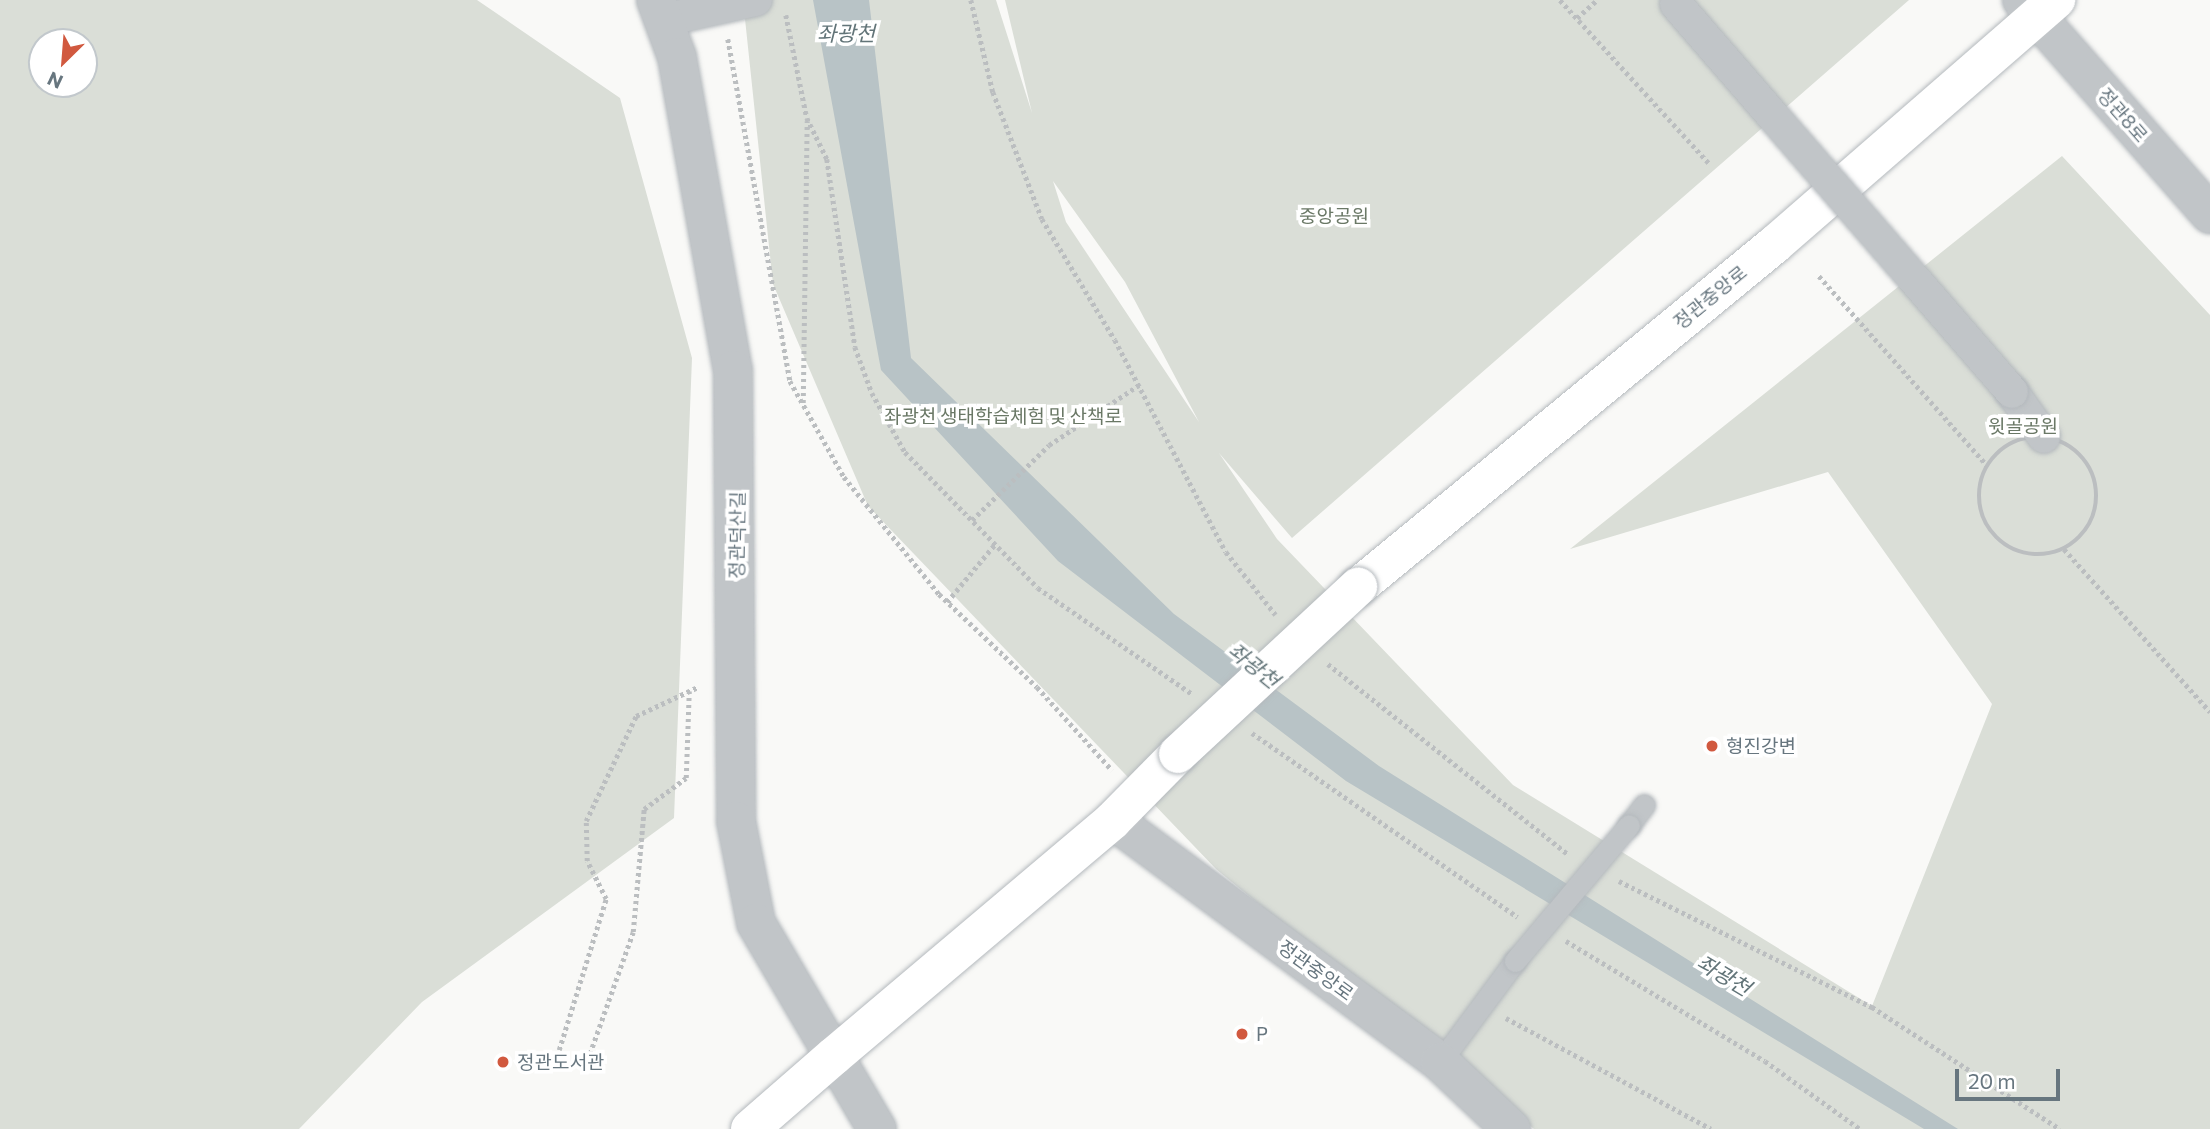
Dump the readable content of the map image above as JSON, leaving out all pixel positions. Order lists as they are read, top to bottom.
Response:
{
  "streets": {
    "main road": ["정관중앙로"],
    "street": ["정관8로", "정관덕산길"]
  },
  "crossings": [
    ["정관8로", "정관중앙로"]
  ],
  "water": ["좌광천"],
  "parks": ["중앙공원", "좌광천 생태학습체험 및 산책로", "윗골공원"],
  "places": ["형진강변", "P", "정관도서관"],
  "scale_bar": "20 m",
  "north": "bottom left"
}
